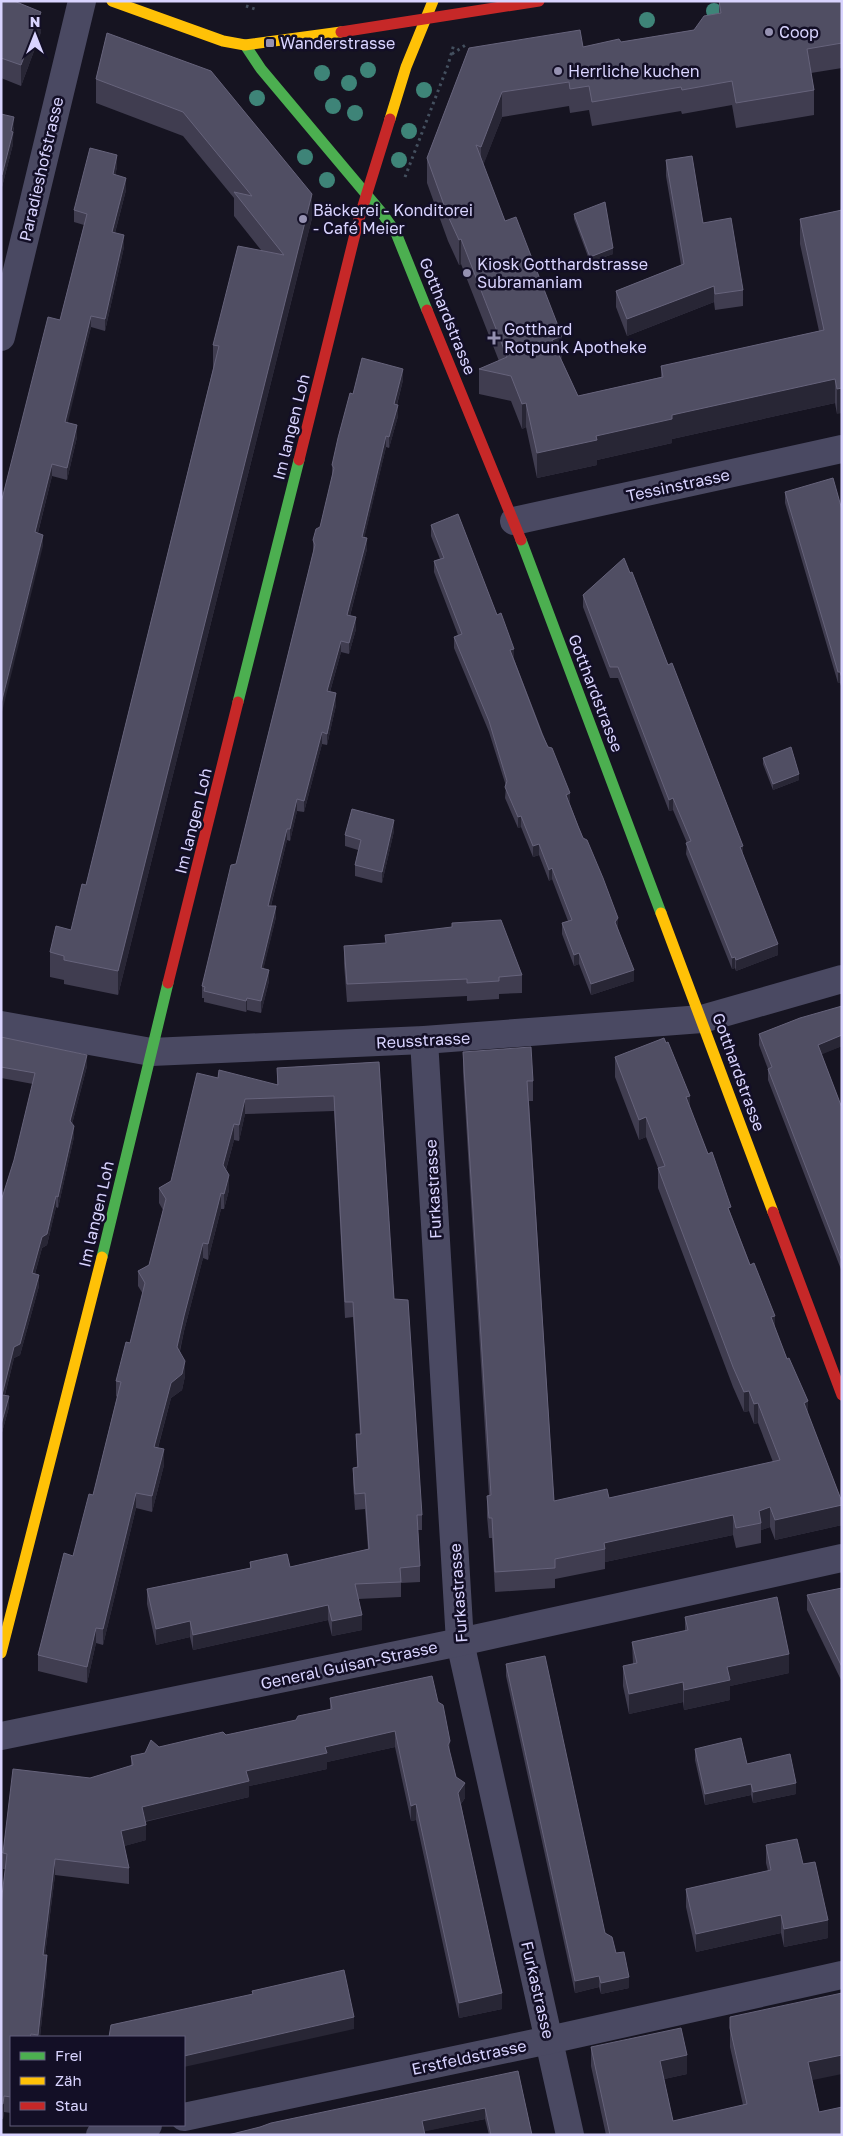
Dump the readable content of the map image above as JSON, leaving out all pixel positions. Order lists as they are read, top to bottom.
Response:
{
  "streets": {
    "street": [
      "Paradieshofstrasse",
      "Gotthardstrasse",
      "Im langen Loh",
      "Tessinstrasse",
      "Reusstrasse",
      "Furkastrasse",
      "General Guisan-Strasse",
      "Erstfeldstrasse"
    ]
  },
  "crossings": [
    ["Gotthardstrasse", "Im langen Loh"],
    ["Gotthardstrasse", "Tessinstrasse"],
    ["Gotthardstrasse", "Reusstrasse"],
    ["Im langen Loh", "Reusstrasse"],
    ["Reusstrasse", "Furkastrasse"],
    ["Furkastrasse", "General Guisan-Strasse"],
    ["Furkastrasse", "Erstfeldstrasse"]
  ],
  "places": {
    "other": [
      "Coop",
      "Herrliche kuchen",
      "Bäckerei - Konditorei - Café Meier",
      "Kiosk Gotthardstrasse Subramaniam"
    ],
    "transit": ["Wanderstrasse"],
    "health": ["Gotthard Rotpunk Apotheke"]
  },
  "legend": ["Frei", "Zäh", "Stau"],
  "north": "top"
}
